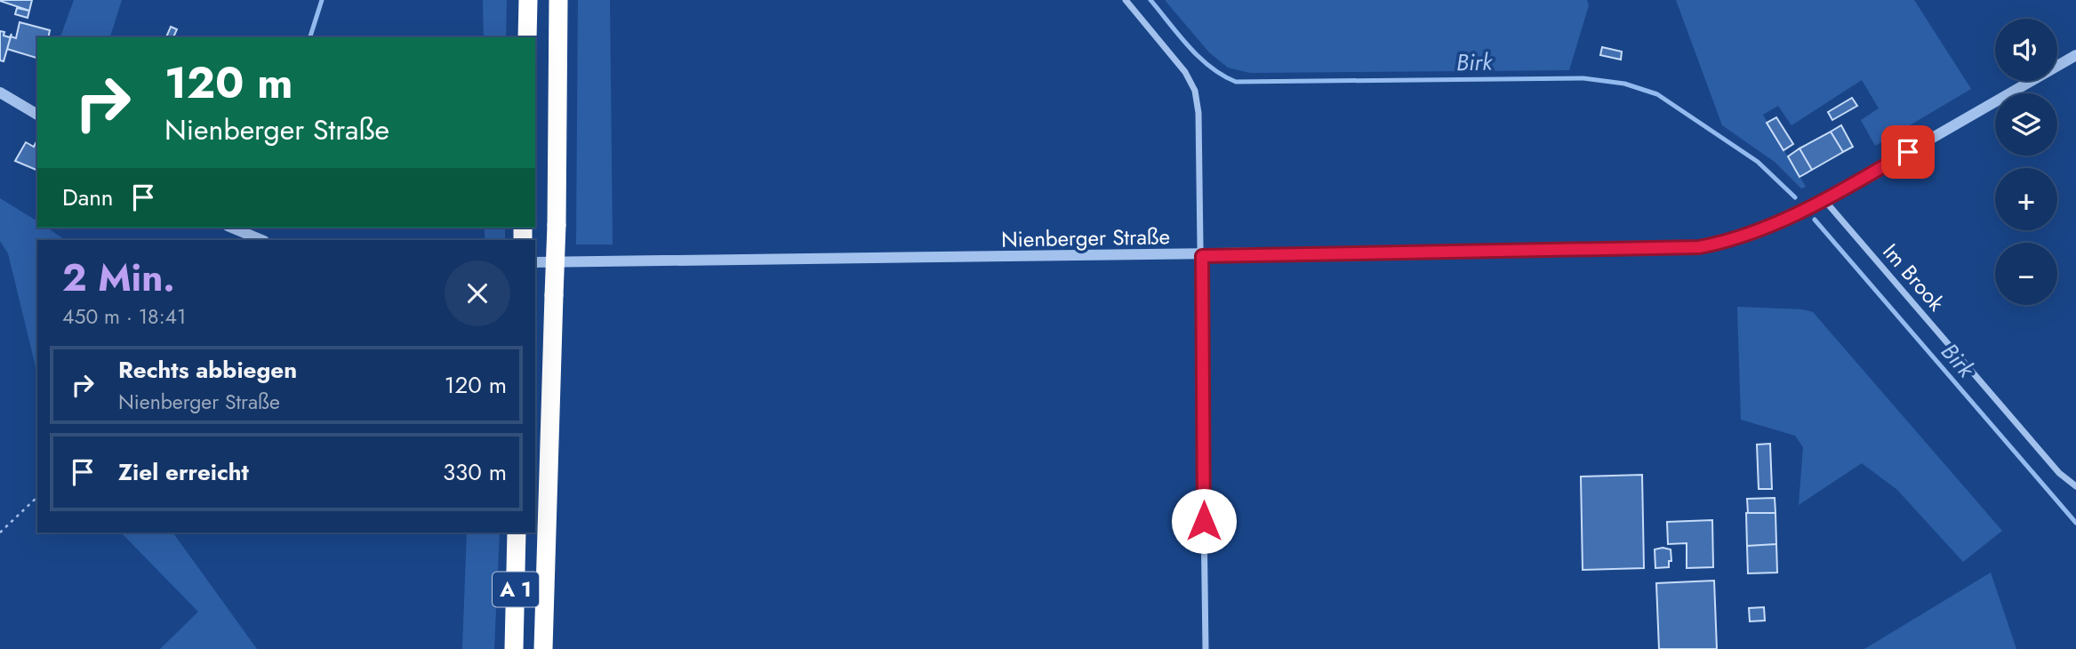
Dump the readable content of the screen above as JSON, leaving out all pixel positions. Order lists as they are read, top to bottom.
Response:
{
  "streets": {
    "highway": ["A 1"],
    "street": ["Nienberger Straße", "Im Brook"]
  },
  "crossings": [
    ["Nienberger Straße", "Im Brook"]
  ],
  "water": ["Birk"],
  "page": {
    "map_buttons": ["+", "−"],
    "turn": ["120 m", "Nienberger Straße"],
    "then": "Dann",
    "heading": ["2 Min.", "450 m · 18:41"],
    "list": [
      {
        "name": "Rechts abbiegen",
        "note": "Nienberger Straße",
        "value": "120 m"
      },
      {
        "name": "Ziel erreicht",
        "value": "330 m"
      }
    ]
  }
}
